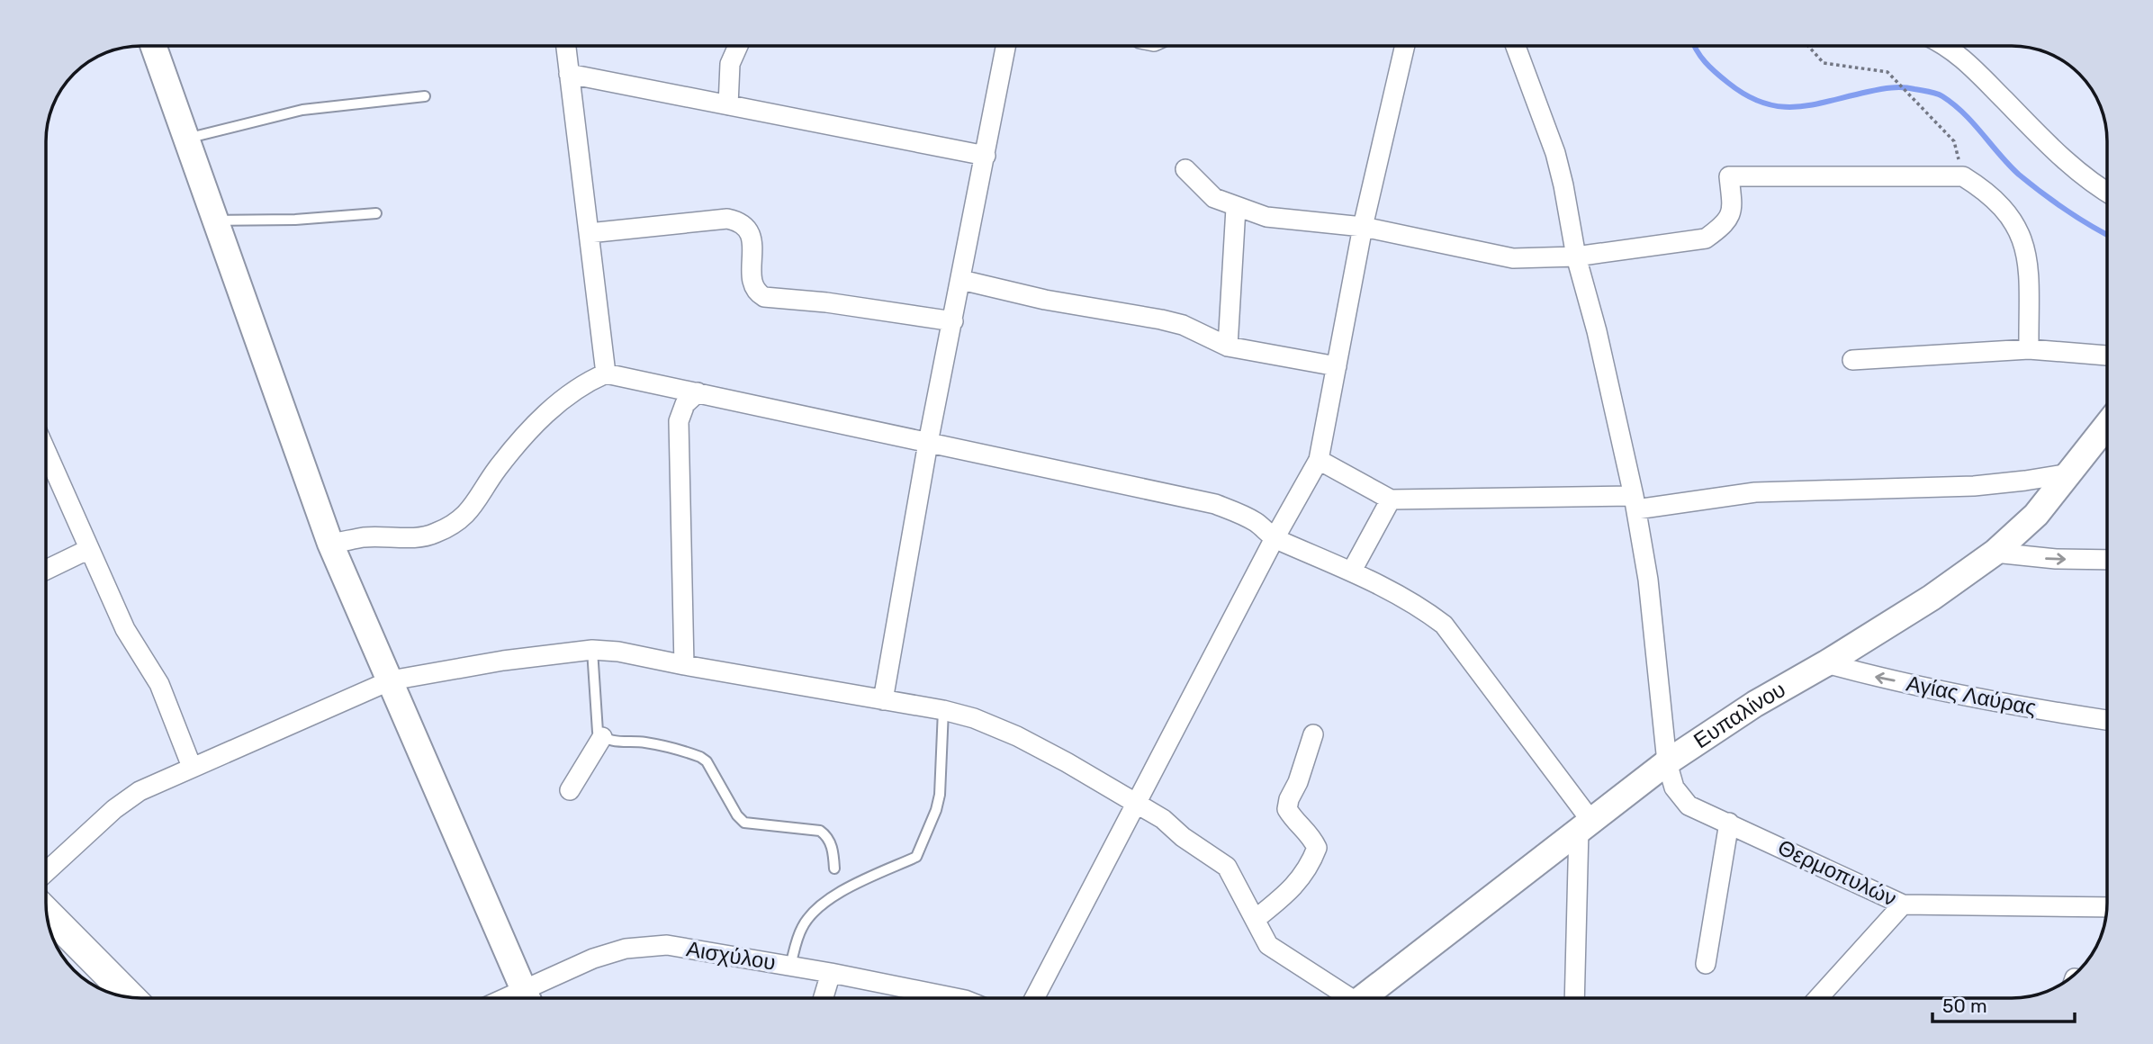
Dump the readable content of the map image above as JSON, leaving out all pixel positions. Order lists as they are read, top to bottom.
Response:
{
  "streets": {
    "street": [
      "Αγίας Λαύρας",
      "Ευπαλίνου",
      "Θερμοπυλών",
      "Αισχύλου"
    ]
  },
  "crossings": [
    ["Αγίας Λαύρας", "Ευπαλίνου"],
    ["Ευπαλίνου", "Θερμοπυλών"]
  ],
  "scale_bar": "50 m"
}
